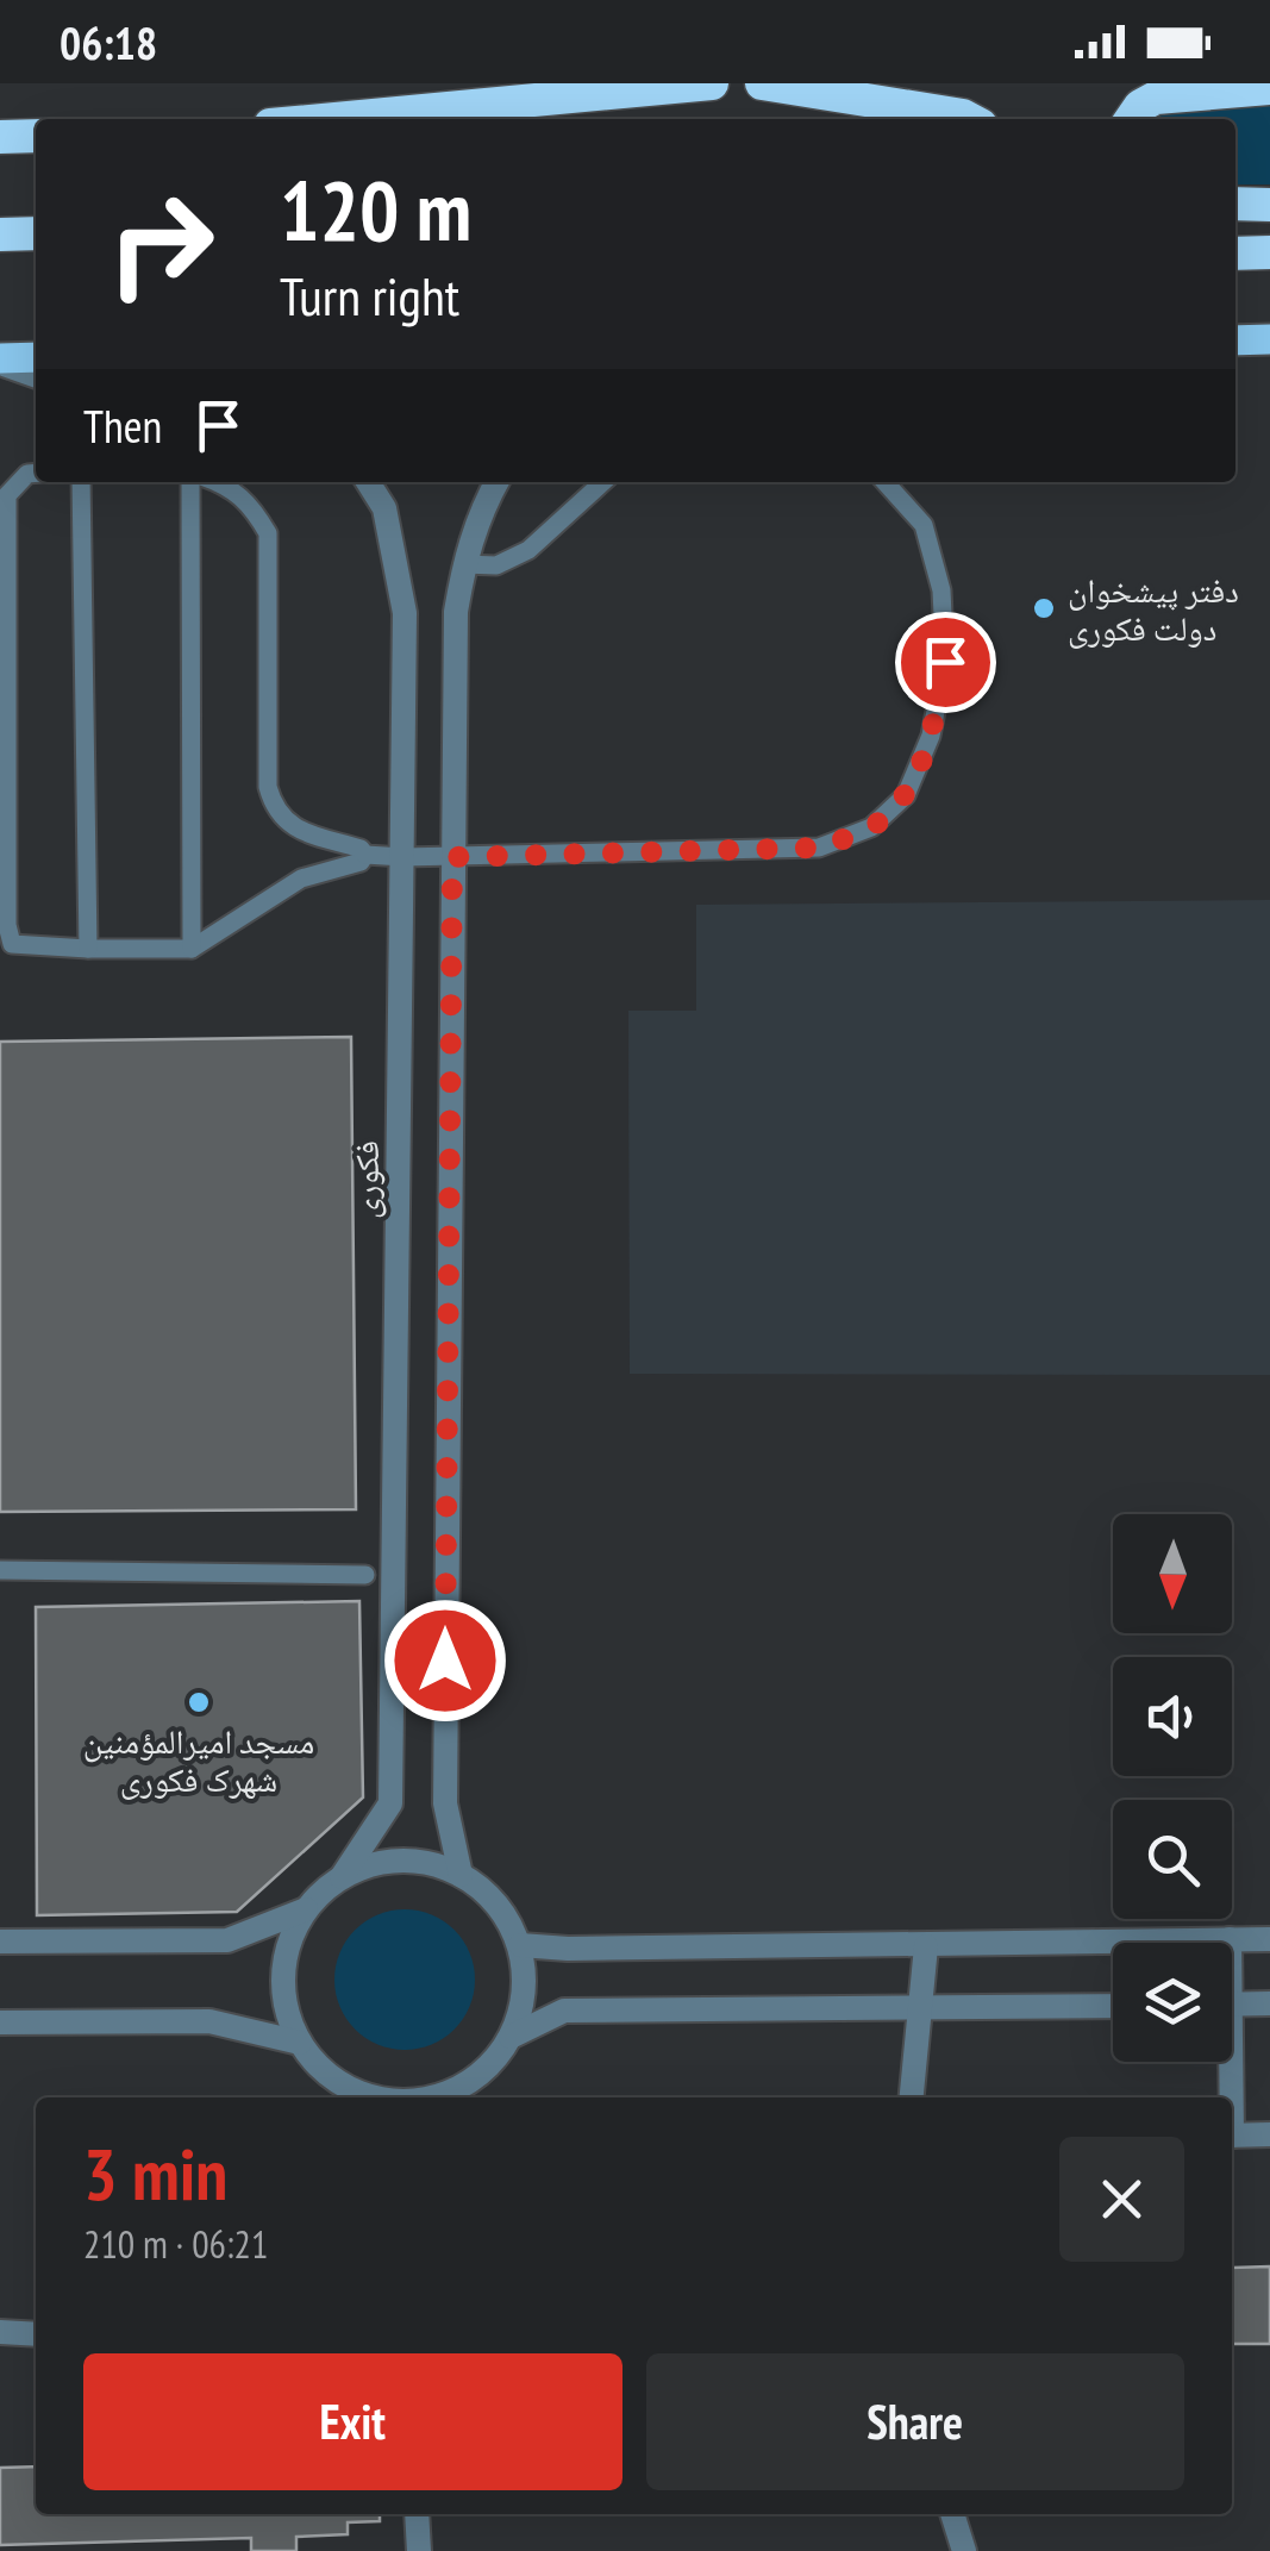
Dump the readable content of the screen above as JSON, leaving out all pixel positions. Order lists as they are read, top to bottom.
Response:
{
  "streets": {
    "street": ["فکوری"]
  },
  "places": ["دفتر پیشخوان دولت فکوری", "مسجد امیرالمؤمنین شهرک فکوری"],
  "north": "bottom",
  "page": {
    "status": "06:18",
    "turn": ["120 m", "Turn right"],
    "then": "Then",
    "heading": ["3 min", "210 m · 06:21"],
    "buttons": ["Exit", "Share"]
  }
}
